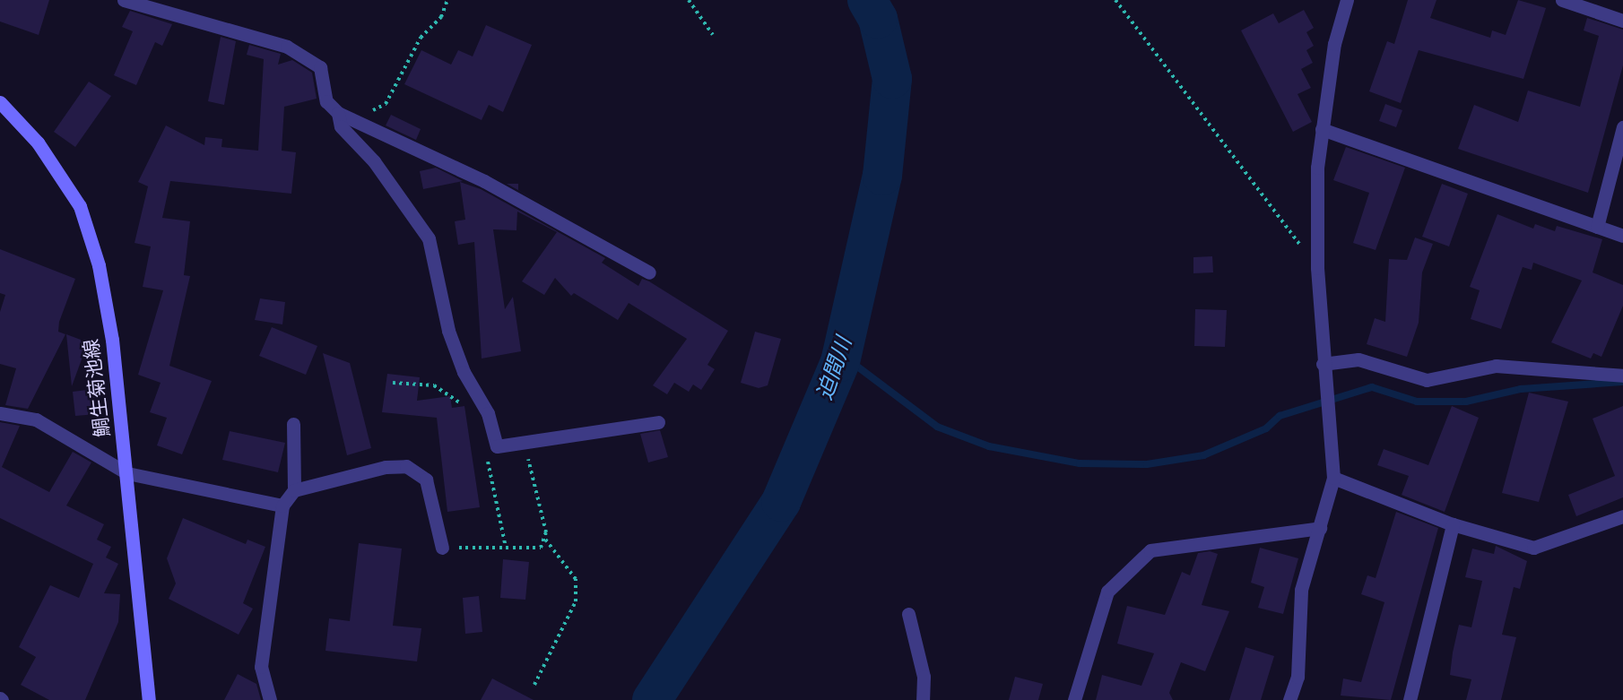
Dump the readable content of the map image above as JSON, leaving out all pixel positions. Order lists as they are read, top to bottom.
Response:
{
  "streets": {
    "main road": ["鯛生菊池線"]
  },
  "water": ["迫間川"]
}
